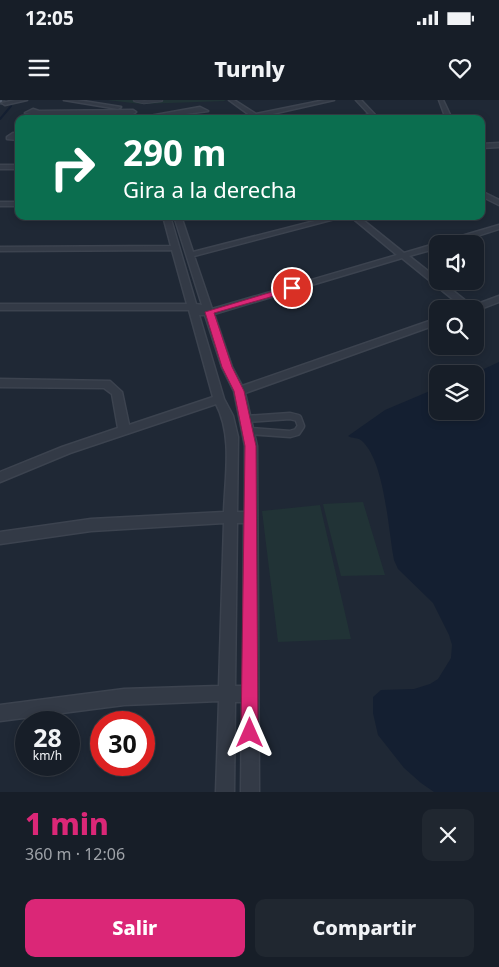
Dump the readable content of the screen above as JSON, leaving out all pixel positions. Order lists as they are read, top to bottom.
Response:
{
  "page": {
    "status": "12:05",
    "header": "Turnly",
    "turn": ["290 m", "Gira a la derecha"],
    "speed": "28 km/h",
    "limit": "30",
    "heading": ["1 min", "360 m · 12:06"],
    "buttons": ["Salir", "Compartir"]
  }
}
